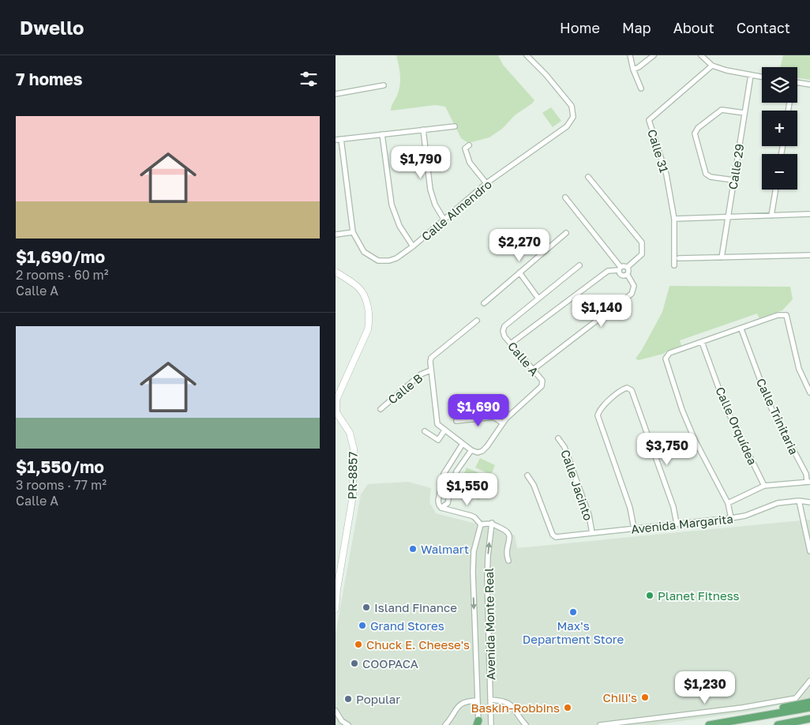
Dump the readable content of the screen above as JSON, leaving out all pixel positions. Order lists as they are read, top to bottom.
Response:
{
  "streets": {
    "street": [
      "Calle 31",
      "Calle 29",
      "Calle Almendro",
      "Calle A",
      "Calle B",
      "Calle Trinitaria",
      "Calle Orquídea",
      "PR-8857",
      "Calle Jacinto",
      "Avenida Margarita",
      "Avenida Monte Real"
    ]
  },
  "crossings": [
    ["Calle Jacinto", "Avenida Margarita"]
  ],
  "places": [
    "Walmart",
    "Planet Fitness",
    "Island Finance",
    "Max's Department Store",
    "Grand Stores",
    "Chuck E. Cheese's",
    "COOPACA",
    "Chili's",
    "Popular",
    "Baskin-Robbins"
  ],
  "page": {
    "header": "Dwello",
    "nav": [
      "Home",
      "Map",
      "About",
      "Contact"
    ],
    "heading": "7 homes",
    "map_buttons": ["+", "−"],
    "list": [
      {
        "name": "$1,690/mo",
        "note": "2 rooms · 60 m² · Calle A"
      },
      {
        "name": "$1,550/mo",
        "note": "3 rooms · 77 m² · Calle A"
      }
    ],
    "price": [
      "$1,790",
      "$2,270",
      "$1,140",
      "$1,690",
      "$3,750",
      "$1,550",
      "$1,230"
    ]
  }
}
